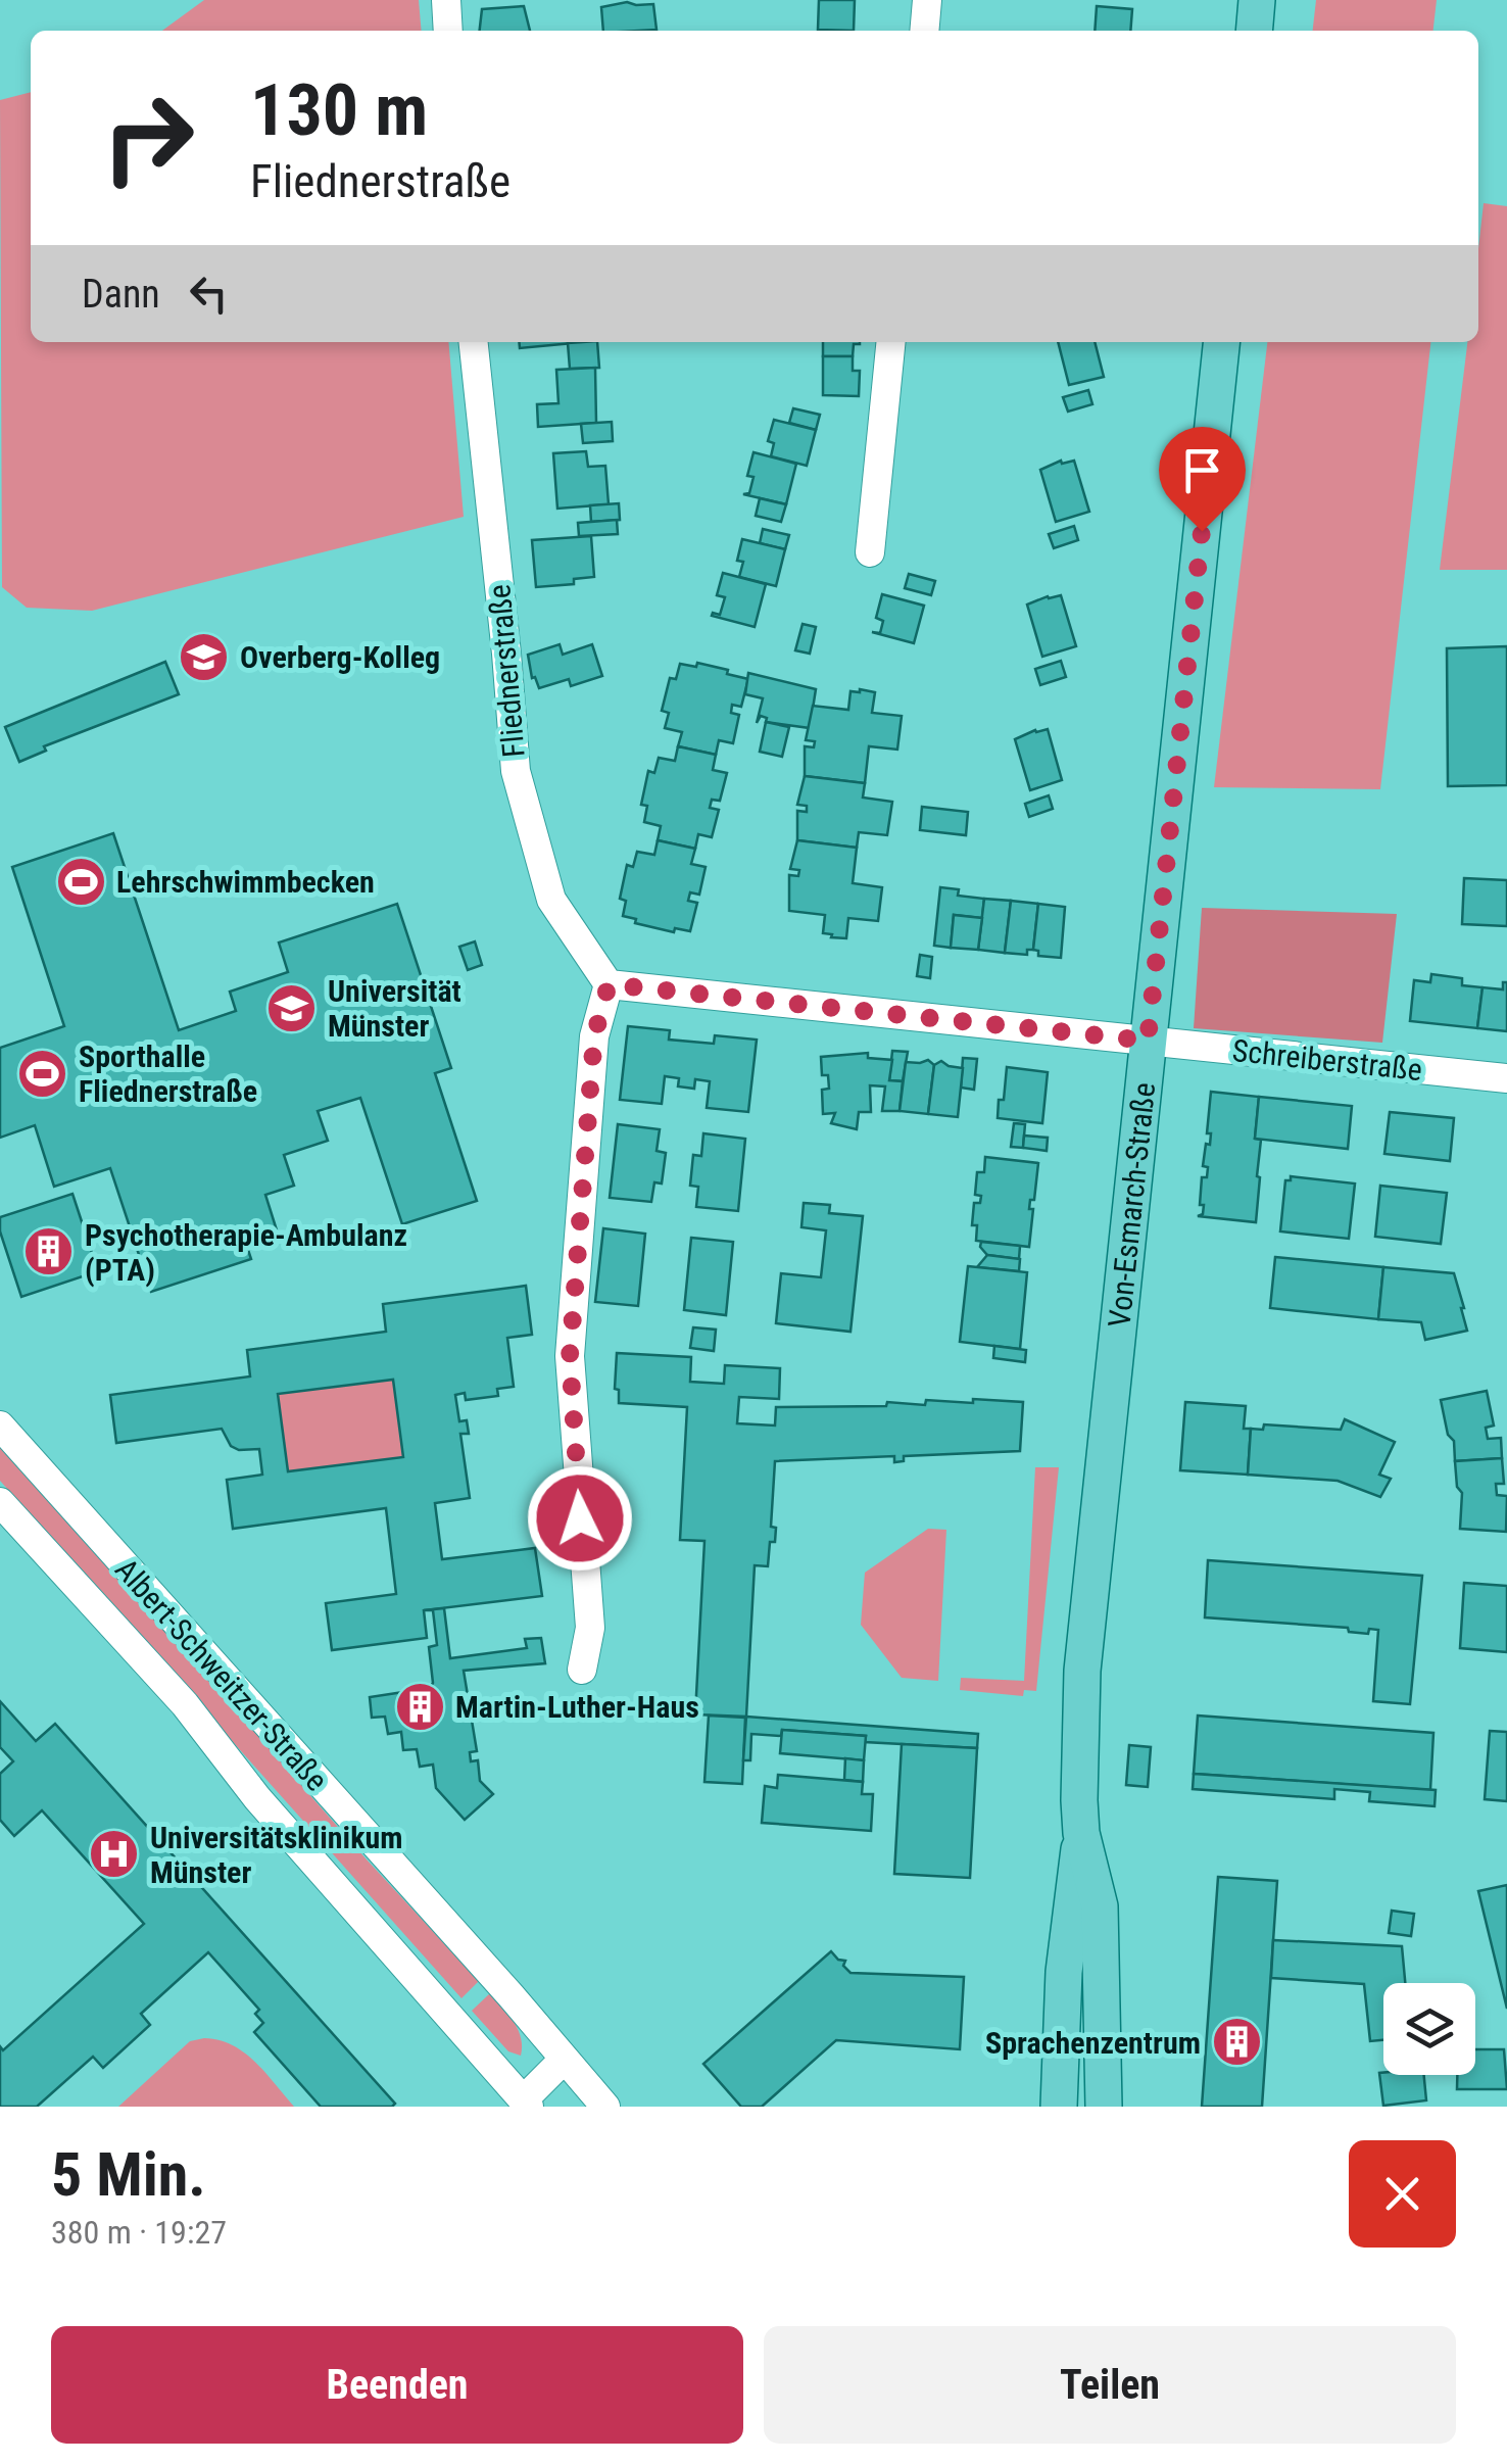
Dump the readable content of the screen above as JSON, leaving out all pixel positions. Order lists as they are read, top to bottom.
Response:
{
  "streets": {
    "main road": ["Von-Esmarch-Straße"],
    "street": ["Fliednerstraße", "Schreiberstraße", "Albert-Schweitzer-Straße"]
  },
  "crossings": [
    ["Schreiberstraße", "Von-Esmarch-Straße"]
  ],
  "places": {
    "school or university": ["Overberg-Kolleg", "Universität Münster"],
    "sports": ["Lehrschwimmbecken", "Sporthalle Fliednerstraße"],
    "building": ["Psychotherapie-Ambulanz (PTA)", "Martin-Luther-Haus", "Sprachenzentrum"],
    "hospital": ["Universitätsklinikum Münster"]
  },
  "page": {
    "turn": ["130 m", "Fliednerstraße"],
    "then": "Dann",
    "heading": ["5 Min.", "380 m · 19:27"],
    "buttons": ["Beenden", "Teilen"]
  }
}
